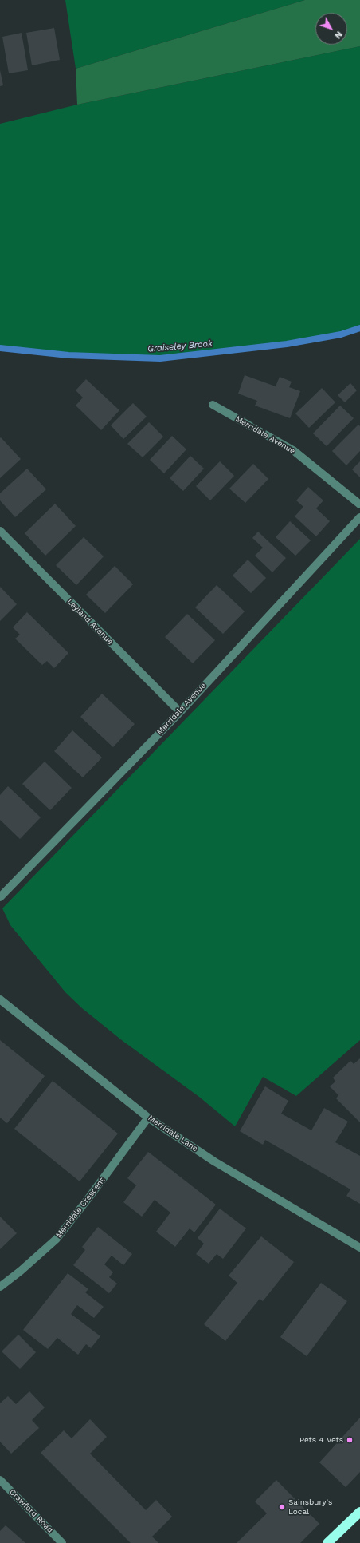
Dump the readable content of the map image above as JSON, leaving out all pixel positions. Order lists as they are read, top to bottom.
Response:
{
  "streets": {
    "street": [
      "Merridale Avenue",
      "Leyland Avenue",
      "Merridale Lane",
      "Merridale Crescent",
      "Crawford Road"
    ]
  },
  "crossings": [
    ["Merridale Avenue", "Leyland Avenue"],
    ["Merridale Lane", "Merridale Crescent"]
  ],
  "water": ["Graiseley Brook"],
  "places": ["Pets 4 Vets", "Sainsbury's Local"],
  "north": "bottom right"
}
